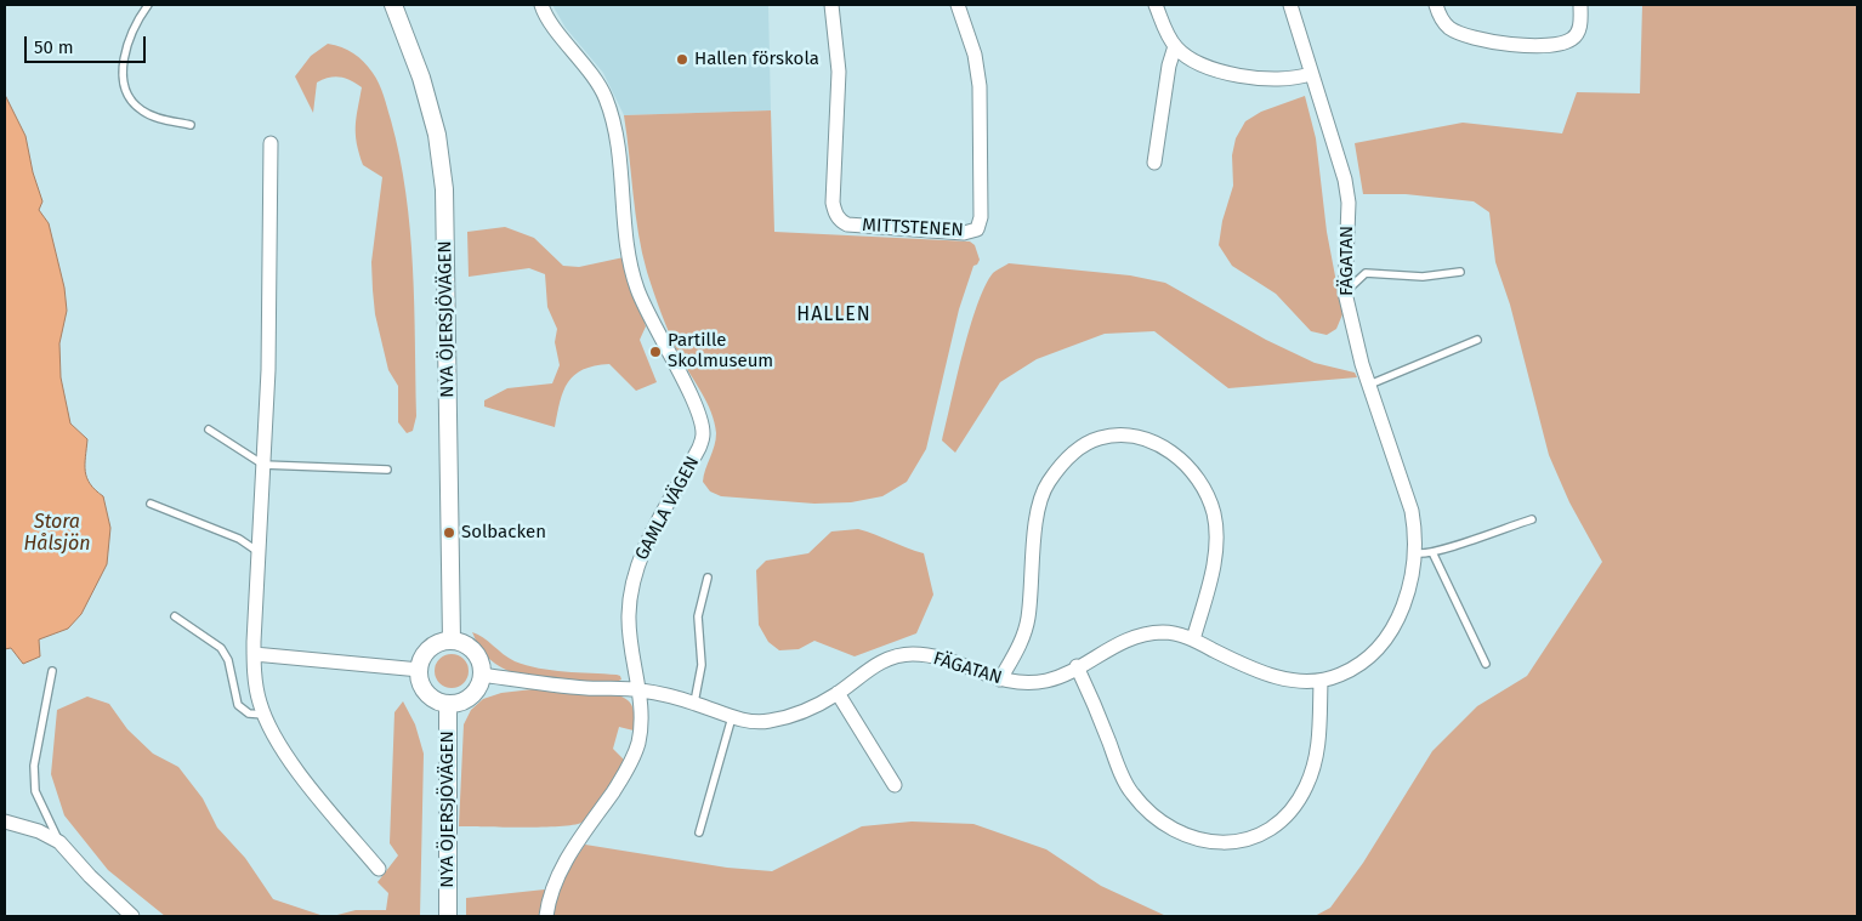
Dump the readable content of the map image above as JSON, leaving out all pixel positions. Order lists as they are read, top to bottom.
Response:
{
  "streets": {
    "street": [
      "MITTSTENEN",
      "FÄGATAN",
      "NYA ÖJERSJÖVÄGEN",
      "GAMLA VÄGEN"
    ]
  },
  "crossings": [
    ["FÄGATAN", "NYA ÖJERSJÖVÄGEN"],
    ["FÄGATAN", "GAMLA VÄGEN"]
  ],
  "districts": ["HALLEN"],
  "water": ["Stora Hålsjön"],
  "places": ["Hallen förskola", "Partille Skolmuseum", "Solbacken"],
  "scale_bar": "50 m"
}
